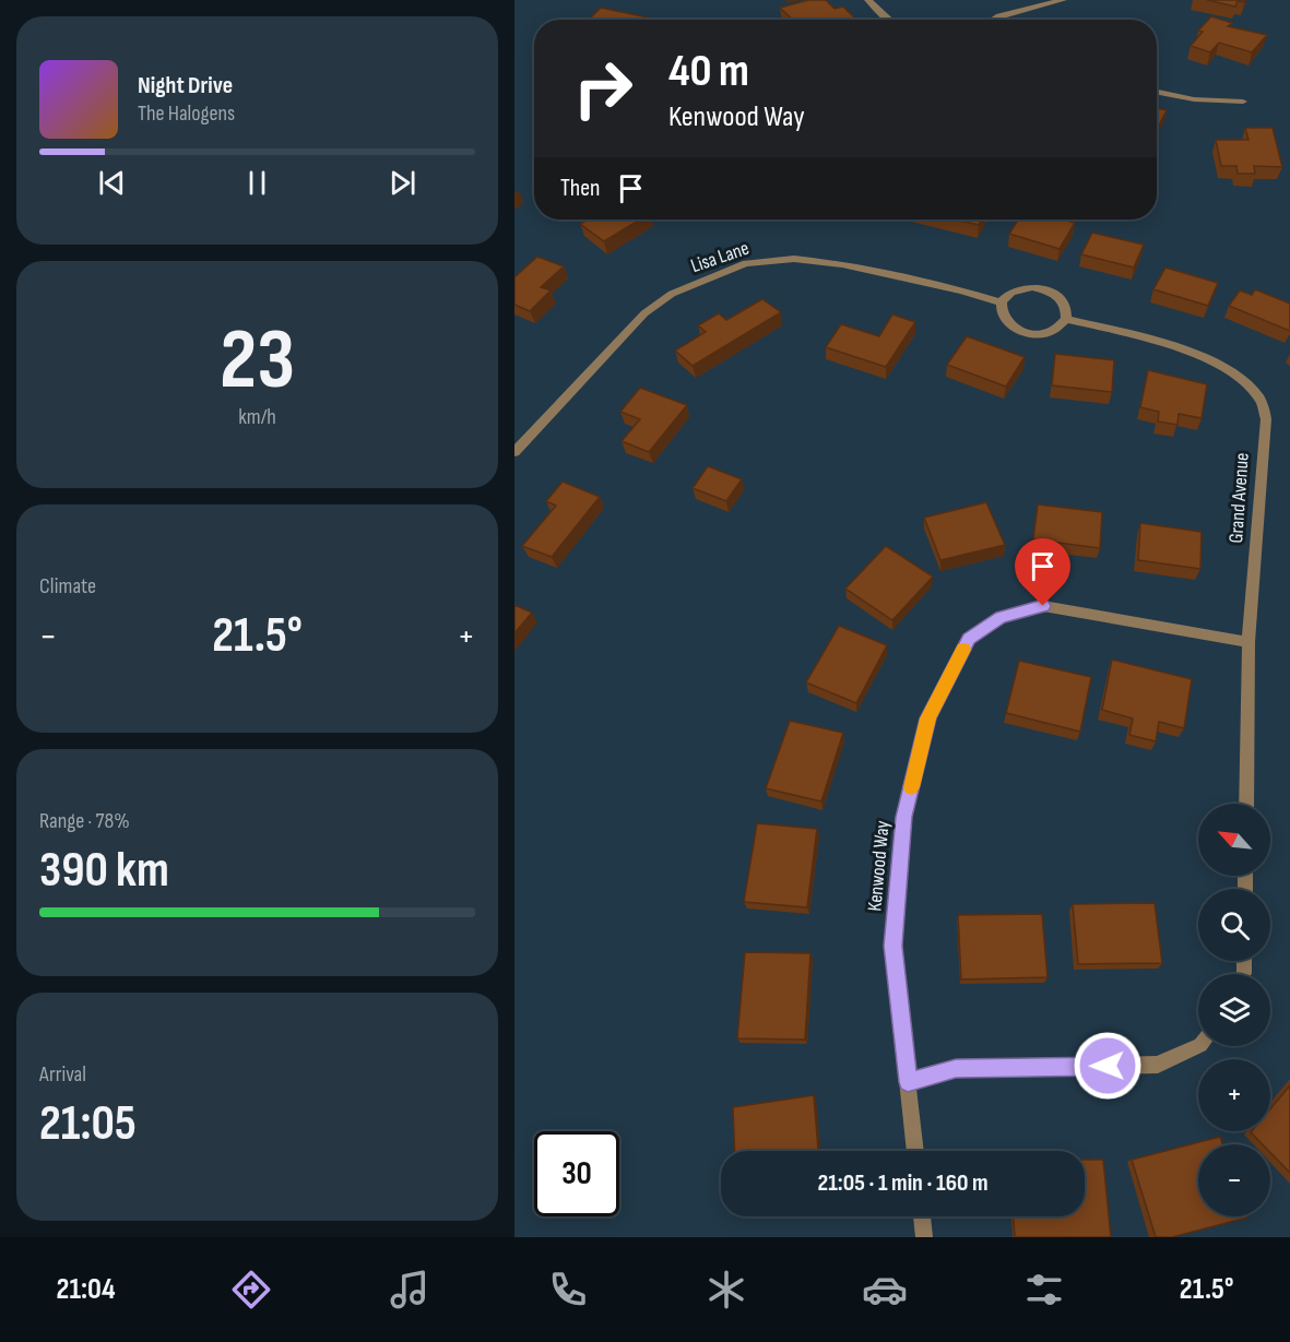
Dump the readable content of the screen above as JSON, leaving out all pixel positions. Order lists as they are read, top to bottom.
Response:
{
  "streets": {
    "street": ["Lisa Lane", "Grand Avenue", "Kenwood Way"]
  },
  "crossings": [
    ["Lisa Lane", "Grand Avenue"],
    ["Grand Avenue", "Kenwood Way"]
  ],
  "north": "top left",
  "page": {
    "turn": ["40 m", "Kenwood Way"],
    "song": ["Night Drive", "The Halogens"],
    "then": "Then",
    "tile": [
      ["23", "km/h"],
      "Climate",
      ["Range · 78%", "390 km"],
      ["Arrival", "21:05"]
    ],
    "heat": ["−", "21.5°", "+"],
    "map_buttons": ["+", "−"],
    "limit": "30",
    "trip": "21:05 · 1 min · 160 m",
    "tabs": ["21:04", "21.5°"]
  }
}
